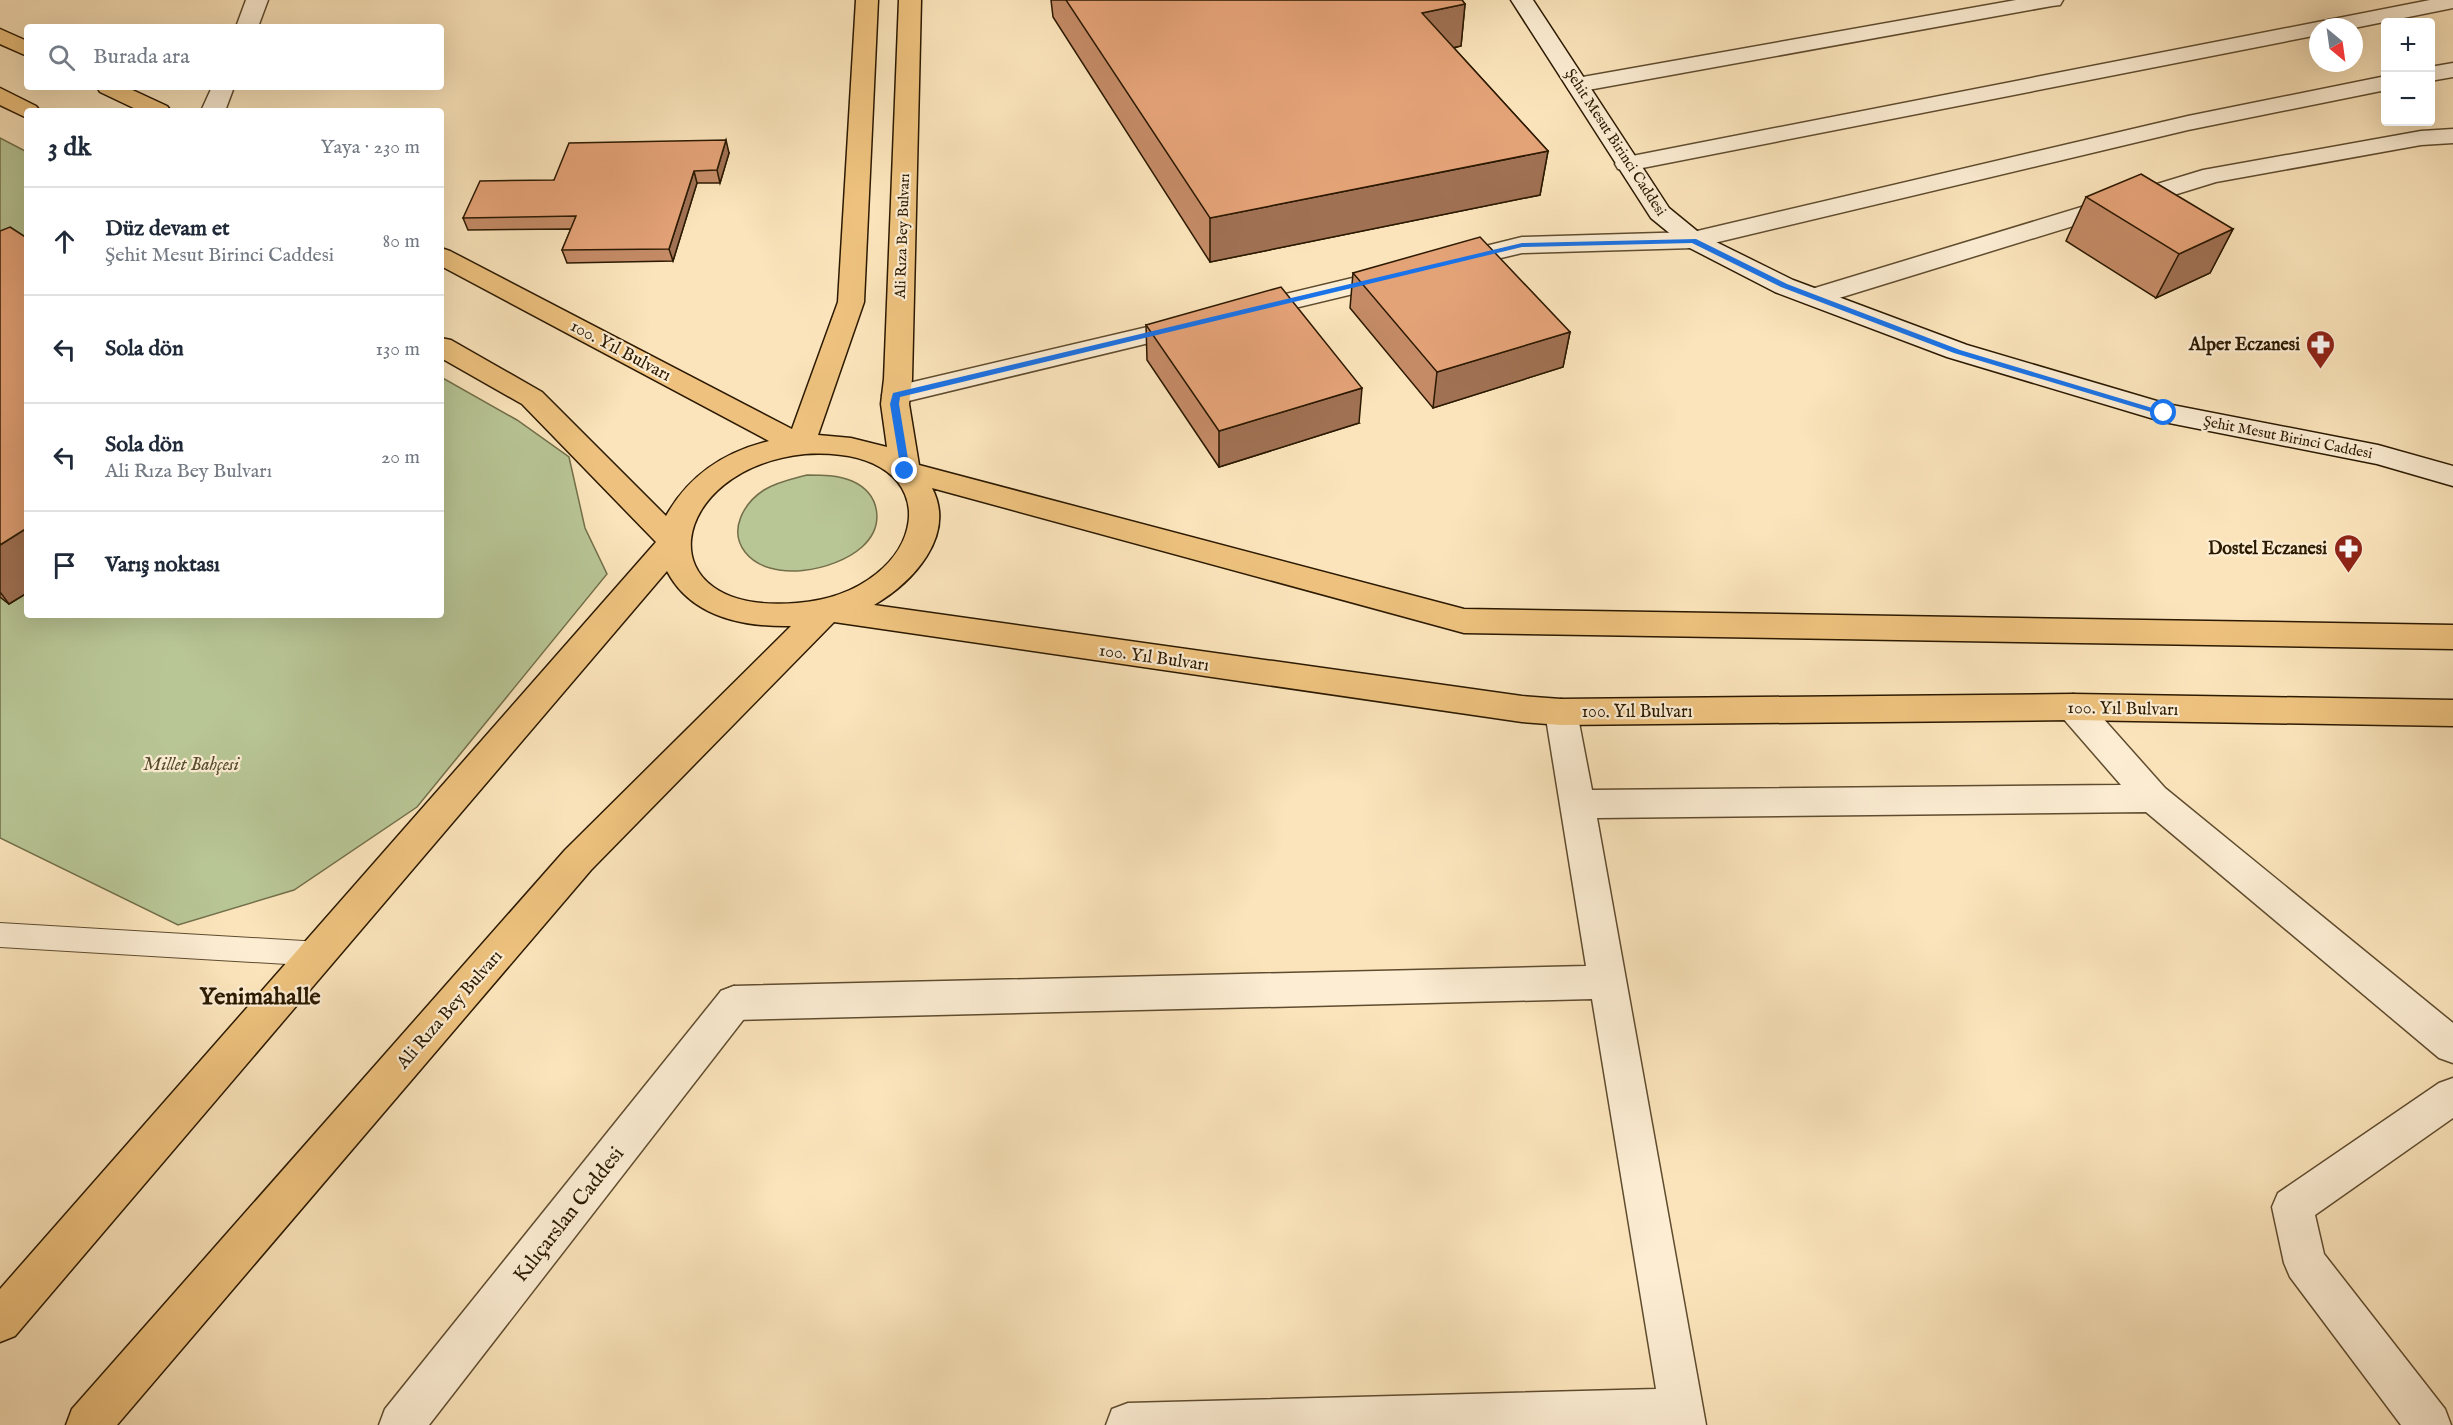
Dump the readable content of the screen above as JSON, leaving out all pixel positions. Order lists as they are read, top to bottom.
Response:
{
  "streets": {
    "main road": ["Ali Rıza Bey Bulvarı", "100. Yıl Bulvarı"],
    "street": ["Şehit Mesut Birinci Caddesi", "Kılıçarslan Caddesi"]
  },
  "crossings": [
    ["Ali Rıza Bey Bulvarı", "100. Yıl Bulvarı"]
  ],
  "districts": ["Yenimahalle"],
  "parks": ["Millet Bahçesi"],
  "places": {
    "pharmacy": ["Alper Eczanesi", "Dostel Eczanesi"]
  },
  "north": "bottom right",
  "page": {
    "map_buttons": ["+", "−"],
    "search": "Burada ara",
    "heading": ["3 dk", "Yaya · 230 m"],
    "list": [
      ["Düz devam et", "Şehit Mesut Birinci Caddesi", "80 m"],
      ["Sola dön", "130 m"],
      ["Sola dön", "Ali Rıza Bey Bulvarı", "20 m"],
      "Varış noktası"
    ]
  }
}
